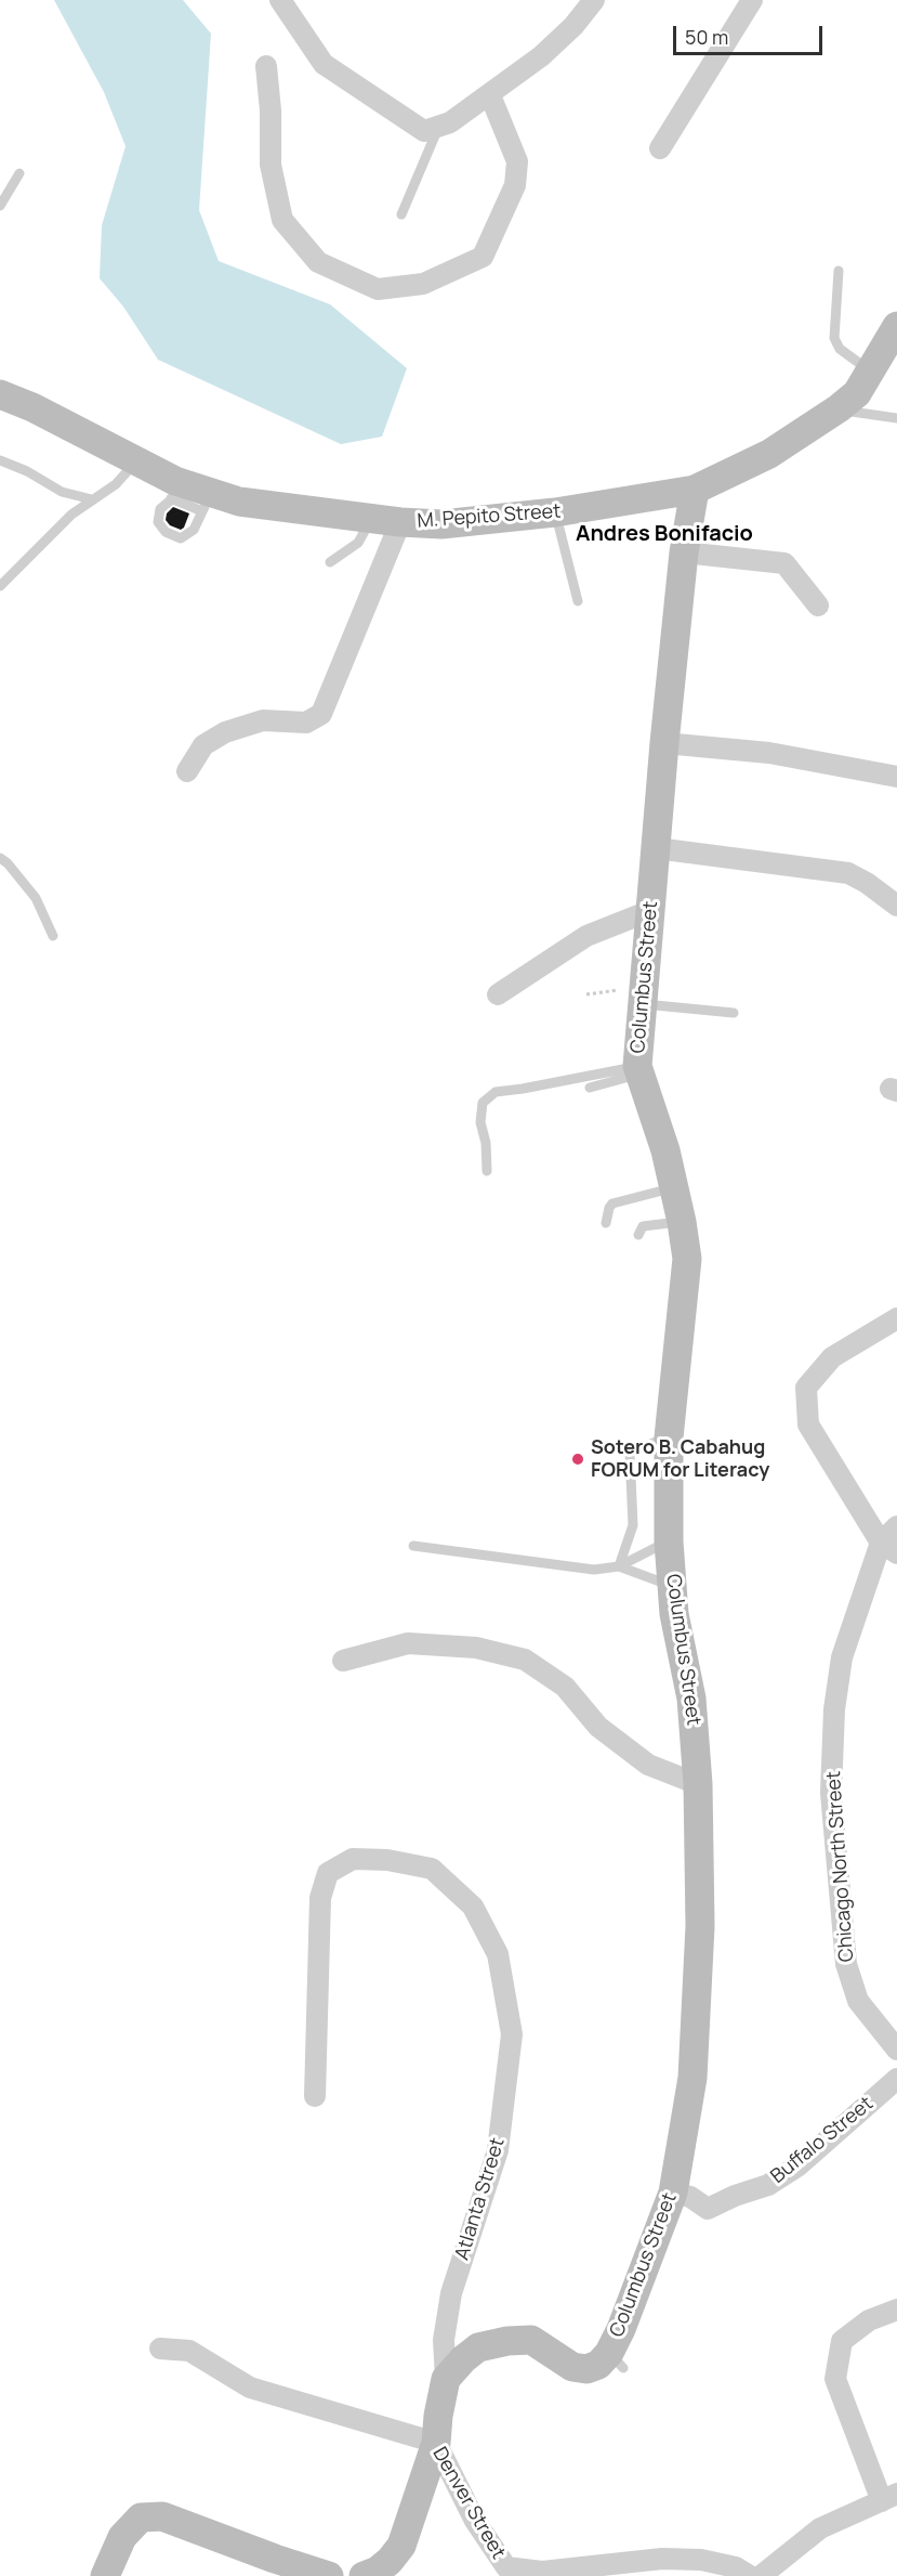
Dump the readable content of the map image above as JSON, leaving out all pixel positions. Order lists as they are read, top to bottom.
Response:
{
  "streets": {
    "street": [
      "M. Pepito Street",
      "Columbus Street",
      "Chicago North Street",
      "Buffalo Street",
      "Atlanta Street",
      "Denver Street"
    ]
  },
  "crossings": [
    ["M. Pepito Street", "Columbus Street"],
    ["Columbus Street", "Buffalo Street"],
    ["Columbus Street", "Atlanta Street"]
  ],
  "districts": ["Andres Bonifacio"],
  "places": ["Sotero B. Cabahug FORUM for Literacy"],
  "scale_bar": "50 m"
}
